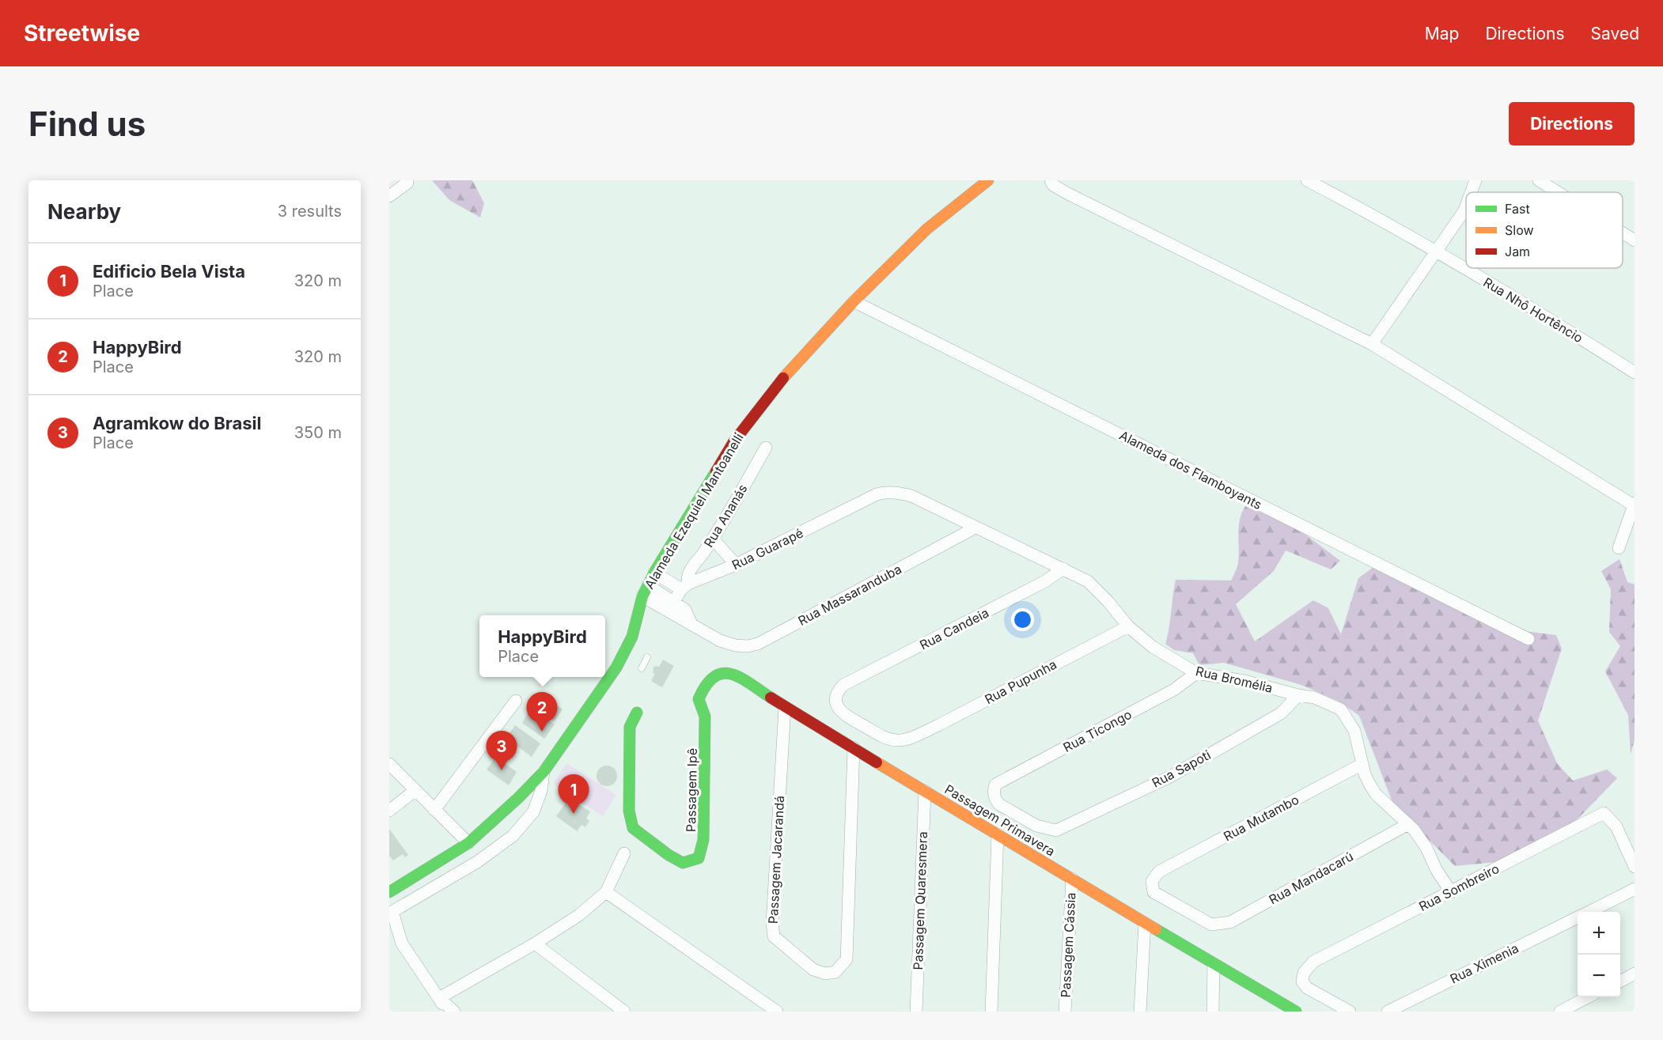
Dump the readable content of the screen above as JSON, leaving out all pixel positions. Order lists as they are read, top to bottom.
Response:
{
  "streets": {
    "street": [
      "Rua Nhô Hortêncio",
      "Alameda dos Flamboyants",
      "Alameda Ezequiel Mantoanelli",
      "Rua Ananás",
      "Rua Guarapé",
      "Rua Massaranduba",
      "Rua Candeia",
      "Rua Bromélia",
      "Rua Pupunha",
      "Rua Ticongo",
      "Rua Sapoti",
      "Passagem Ipê",
      "Rua Mutambo",
      "Passagem Primavera",
      "Passagem Jacarandá",
      "Rua Mandacarú",
      "Rua Sombreiro",
      "Passagem Quaresmera",
      "Passagem Cássia",
      "Rua Ximenia"
    ]
  },
  "crossings": [
    ["Alameda dos Flamboyants", "Alameda Ezequiel Mantoanelli"],
    ["Alameda Ezequiel Mantoanelli", "Rua Massaranduba"],
    ["Rua Ananás", "Rua Guarapé"],
    ["Rua Guarapé", "Rua Bromélia"],
    ["Rua Massaranduba", "Rua Bromélia"],
    ["Rua Candeia", "Rua Bromélia"],
    ["Rua Candeia", "Rua Pupunha"],
    ["Rua Bromélia", "Rua Pupunha"],
    ["Rua Bromélia", "Rua Ticongo"],
    ["Rua Bromélia", "Rua Sapoti"],
    ["Rua Bromélia", "Rua Mutambo"],
    ["Rua Bromélia", "Rua Mandacarú"],
    ["Rua Bromélia", "Rua Sombreiro"],
    ["Rua Ticongo", "Rua Sapoti"],
    ["Passagem Ipê", "Passagem Primavera"],
    ["Rua Mutambo", "Rua Mandacarú"],
    ["Passagem Primavera", "Passagem Jacarandá"],
    ["Passagem Primavera", "Passagem Quaresmera"],
    ["Passagem Primavera", "Passagem Cássia"]
  ],
  "legend": ["Fast", "Slow", "Jam"],
  "page": {
    "header": "Streetwise",
    "nav": ["Map", "Directions", "Saved"],
    "buttons": "Directions",
    "title": "Find us",
    "heading": ["Nearby", "3 results"],
    "list": [
      {
        "mark": "1",
        "name": "Edificio Bela Vista",
        "note": "Place",
        "value": "320 m"
      },
      {
        "mark": "2",
        "name": "HappyBird",
        "note": "Place",
        "value": "320 m"
      },
      {
        "mark": "3",
        "name": "Agramkow do Brasil",
        "note": "Place",
        "value": "350 m"
      }
    ],
    "popup": ["HappyBird", "Place"],
    "pins": ["2", "3", "1"],
    "map_buttons": ["+", "−"]
  }
}
